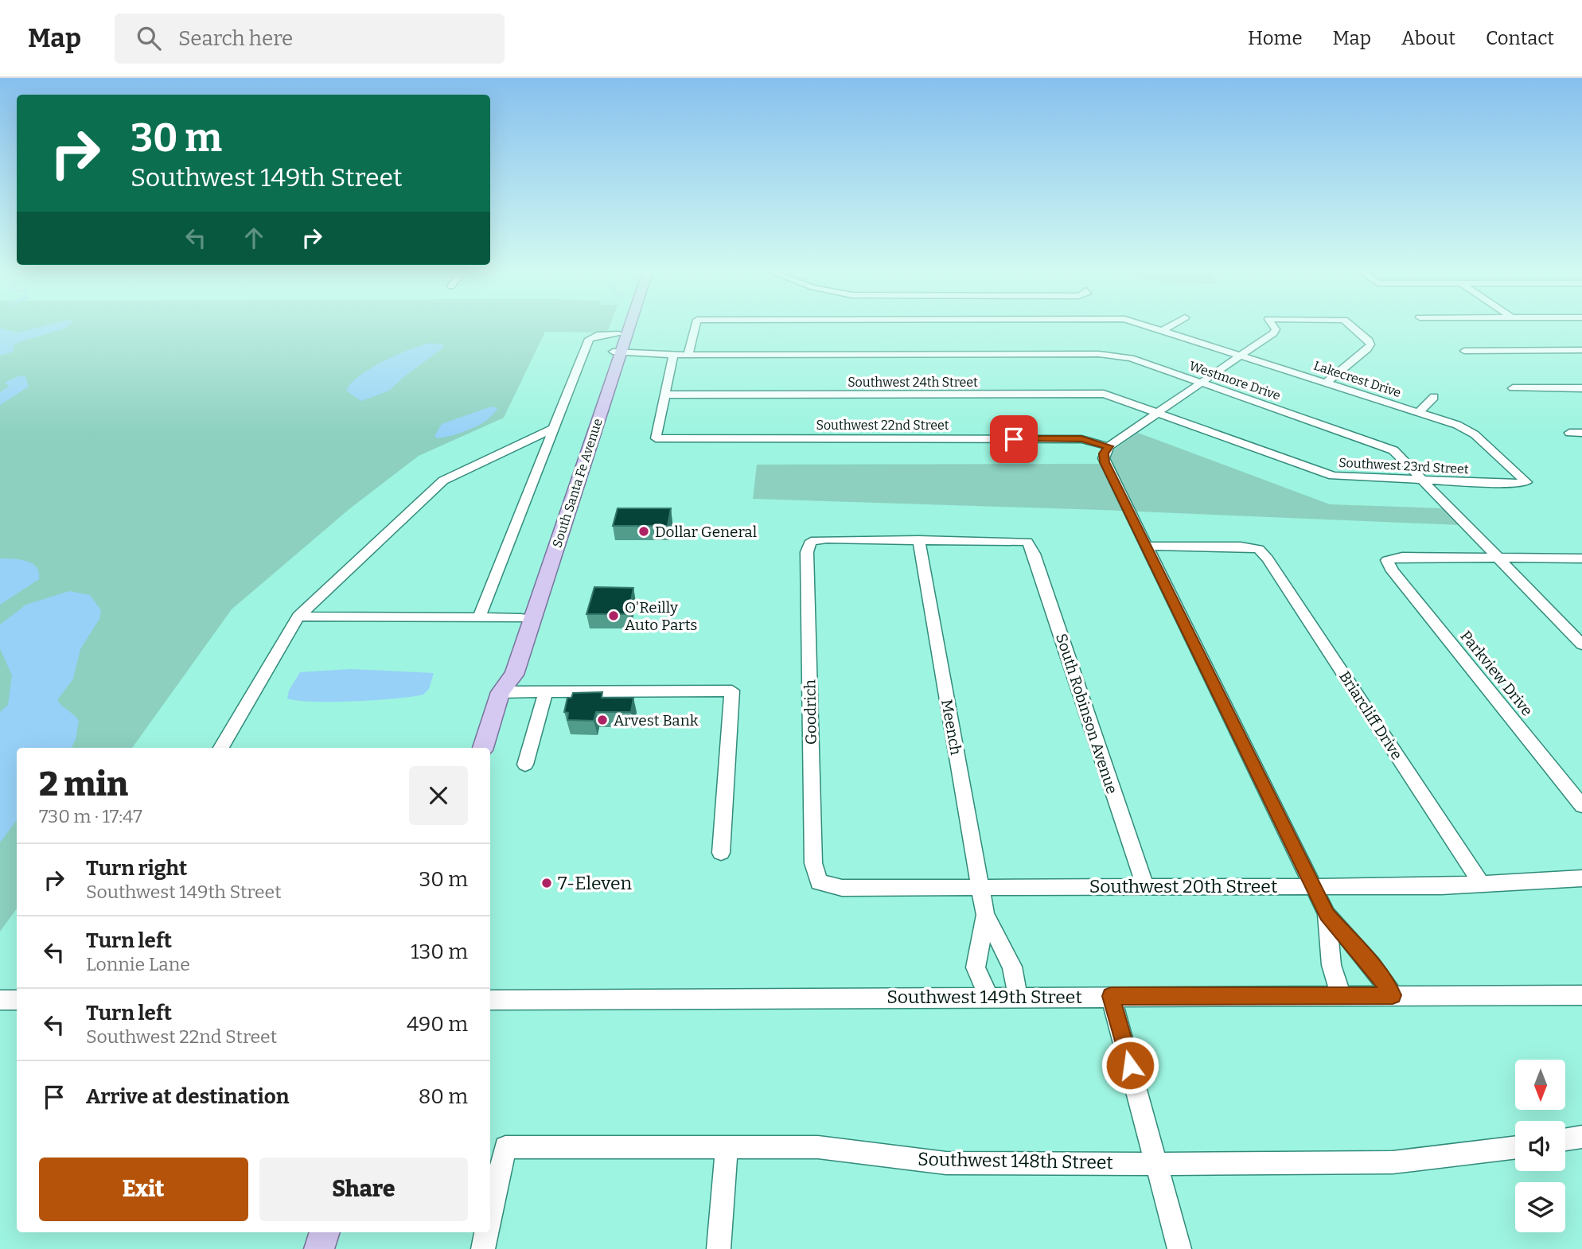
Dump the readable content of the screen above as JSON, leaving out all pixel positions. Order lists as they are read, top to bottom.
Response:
{
  "streets": {
    "main road": ["South Santa Fe Avenue"],
    "street": [
      "Lakecrest Drive",
      "Westmore Drive",
      "Southwest 24th Street",
      "Southwest 22nd Street",
      "Southwest 23rd Street",
      "Parkview Drive",
      "Goodrich",
      "South Robinson Avenue",
      "Briarcliff Drive",
      "Meench",
      "Southwest 20th Street",
      "Southwest 149th Street",
      "Southwest 148th Street"
    ]
  },
  "crossings": [
    ["Lakecrest Drive", "Westmore Drive"],
    ["Lakecrest Drive", "Southwest 23rd Street"],
    ["Westmore Drive", "Southwest 23rd Street"],
    ["Westmore Drive", "South Santa Fe Avenue"],
    ["Westmore Drive", "Parkview Drive"],
    ["Southwest 24th Street", "Southwest 22nd Street"],
    ["Southwest 24th Street", "Southwest 23rd Street"],
    ["Goodrich", "South Robinson Avenue"],
    ["Goodrich", "Meench"],
    ["Goodrich", "Southwest 20th Street"],
    ["South Robinson Avenue", "Meench"],
    ["South Robinson Avenue", "Southwest 20th Street"],
    ["Briarcliff Drive", "Southwest 20th Street"],
    ["Meench", "Southwest 20th Street"],
    ["Meench", "Southwest 149th Street"]
  ],
  "places": [
    "Dollar General",
    "O'Reilly Auto Parts",
    "Arvest Bank",
    "7-Eleven"
  ],
  "north": "bottom",
  "page": {
    "header": "Map",
    "search": "Search here",
    "nav": [
      "Home",
      "Map",
      "About",
      "Contact"
    ],
    "turn": ["30 m", "Southwest 149th Street"],
    "heading": ["2 min", "730 m · 17:47"],
    "list": [
      {
        "name": "Turn right",
        "note": "Southwest 149th Street",
        "value": "30 m"
      },
      {
        "name": "Turn left",
        "note": "Lonnie Lane",
        "value": "130 m"
      },
      {
        "name": "Turn left",
        "note": "Southwest 22nd Street",
        "value": "490 m"
      },
      {
        "name": "Arrive at destination",
        "value": "80 m"
      }
    ],
    "buttons": ["Exit", "Share"]
  }
}
